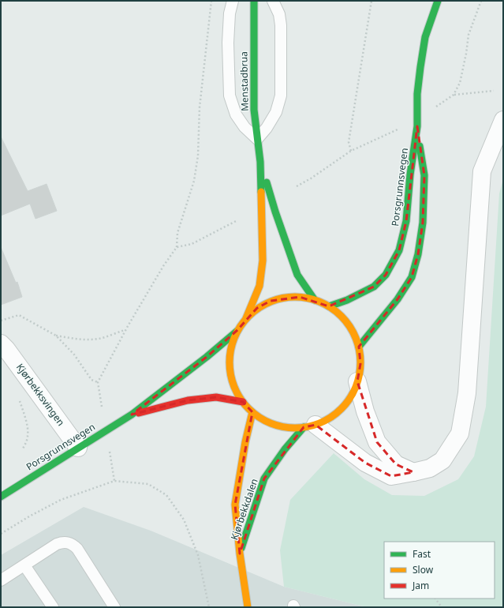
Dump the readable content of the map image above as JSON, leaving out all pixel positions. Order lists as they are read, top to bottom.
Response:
{
  "streets": {
    "main road": ["Menstadbrua", "Porsgrunnsvegen", "Kjørbekkdalen"],
    "street": ["Kjørbekksvingen"]
  },
  "crossings": [
    ["Porsgrunnsvegen", "Kjørbekksvingen"]
  ],
  "legend": ["Fast", "Slow", "Jam"]
}
